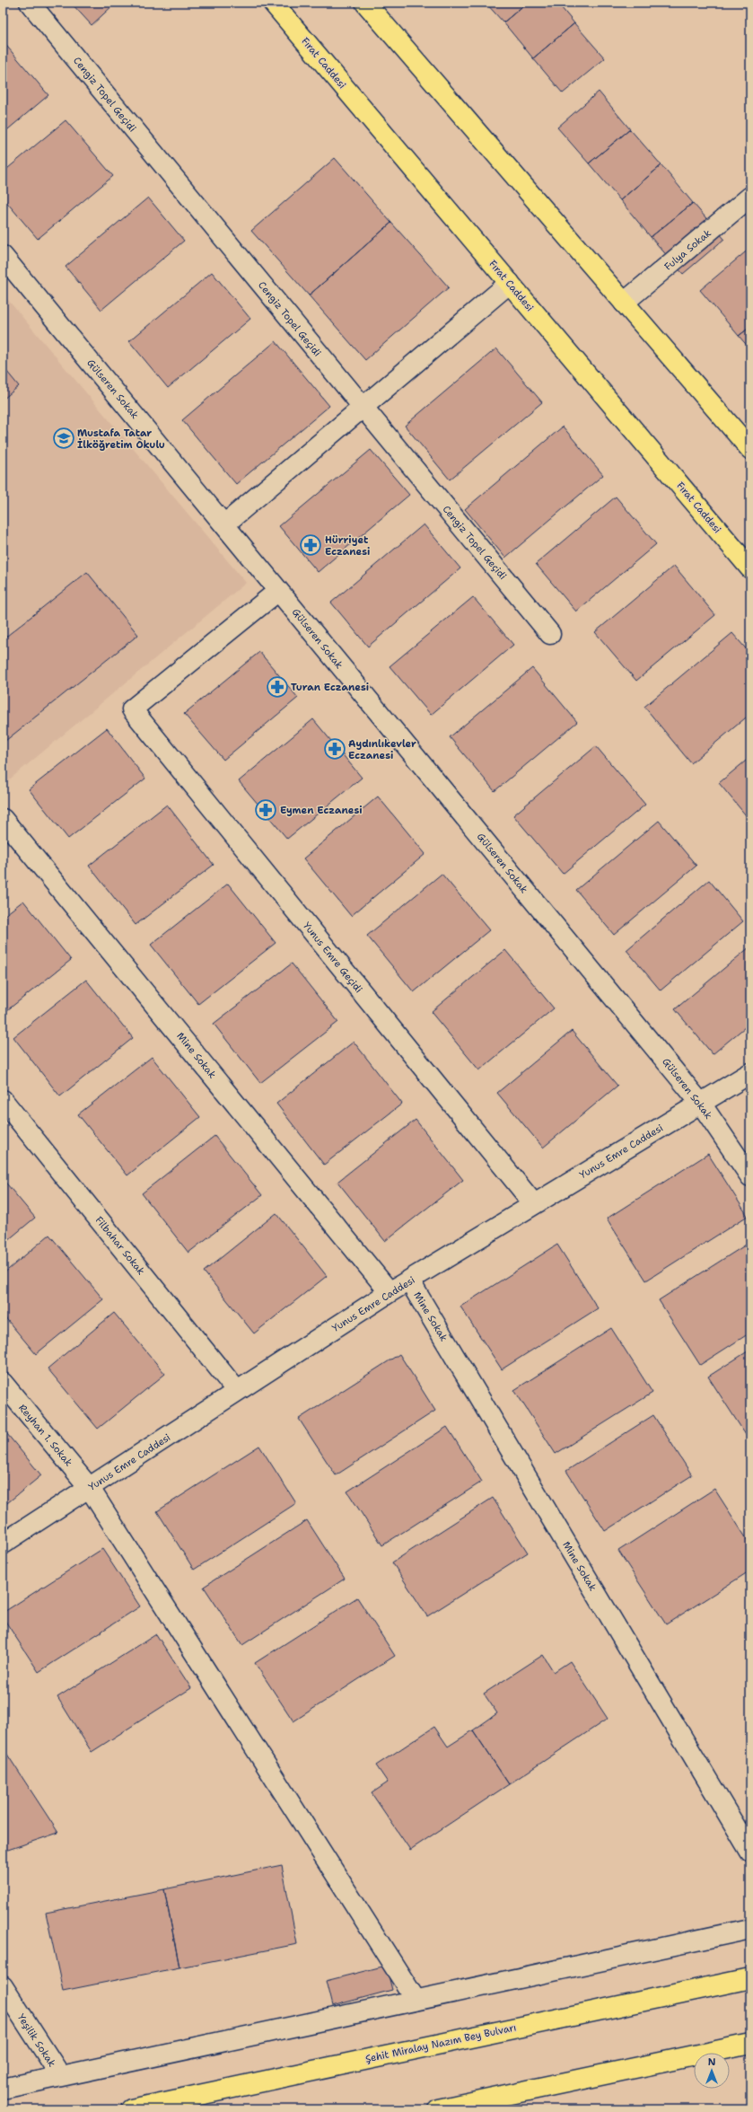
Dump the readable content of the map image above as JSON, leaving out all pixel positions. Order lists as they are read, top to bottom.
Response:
{
  "streets": {
    "main road": ["Fırat Caddesi", "Şehit Miralay Nazım Bey Bulvarı"],
    "street": [
      "Cengiz Topel Geçidi",
      "Fulya Sokak",
      "Gülseren Sokak",
      "Yunus Emre Geçidi",
      "Mine Sokak",
      "Yunus Emre Caddesi",
      "Filbahar Sokak",
      "Reyhan 1. Sokak",
      "Yeşilik Sokak"
    ]
  },
  "crossings": [
    ["Gülseren Sokak", "Yunus Emre Geçidi"],
    ["Gülseren Sokak", "Yunus Emre Caddesi"],
    ["Yunus Emre Geçidi", "Yunus Emre Caddesi"],
    ["Mine Sokak", "Yunus Emre Caddesi"],
    ["Yunus Emre Caddesi", "Filbahar Sokak"],
    ["Yunus Emre Caddesi", "Reyhan 1. Sokak"]
  ],
  "places": {
    "school or university": ["Mustafa Tatar İlköğretim Okulu"],
    "pharmacy": [
      "Hürriyet Eczanesi",
      "Turan Eczanesi",
      "Aydınlıkevler Eczanesi",
      "Eymen Eczanesi"
    ]
  },
  "north": "top"
}
